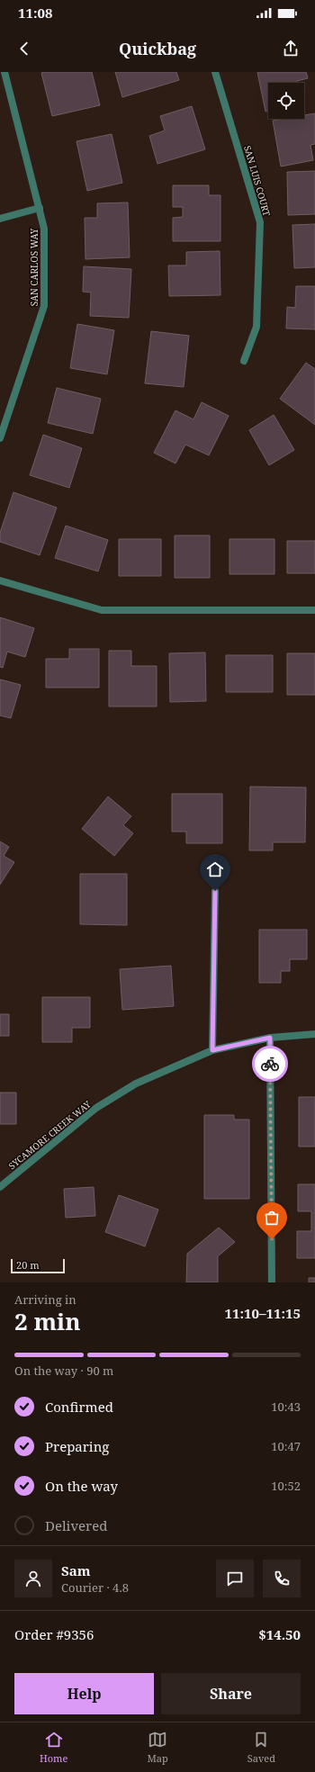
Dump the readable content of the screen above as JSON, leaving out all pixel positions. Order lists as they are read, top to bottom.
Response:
{
  "streets": {
    "street": ["SAN LUIS COURT", "SAN CARLOS WAY", "SYCAMORE CREEK WAY"]
  },
  "scale_bar": "20 m",
  "page": {
    "status": "11:08",
    "header": "Quickbag",
    "scale": "20 m",
    "heading": ["2 min", "Arriving in", "11:10–11:15"],
    "panel": [
      "Sam",
      "Courier · 4.8",
      "Order #9356",
      "$14.50"
    ],
    "bar": "On the way · 90 m",
    "list": [
      ["Confirmed", "10:43"],
      ["Preparing", "10:47"],
      ["On the way", "10:52"],
      "Delivered"
    ],
    "buttons": ["Help", "Share"],
    "tabs": ["Home", "Map", "Saved"]
  }
}
